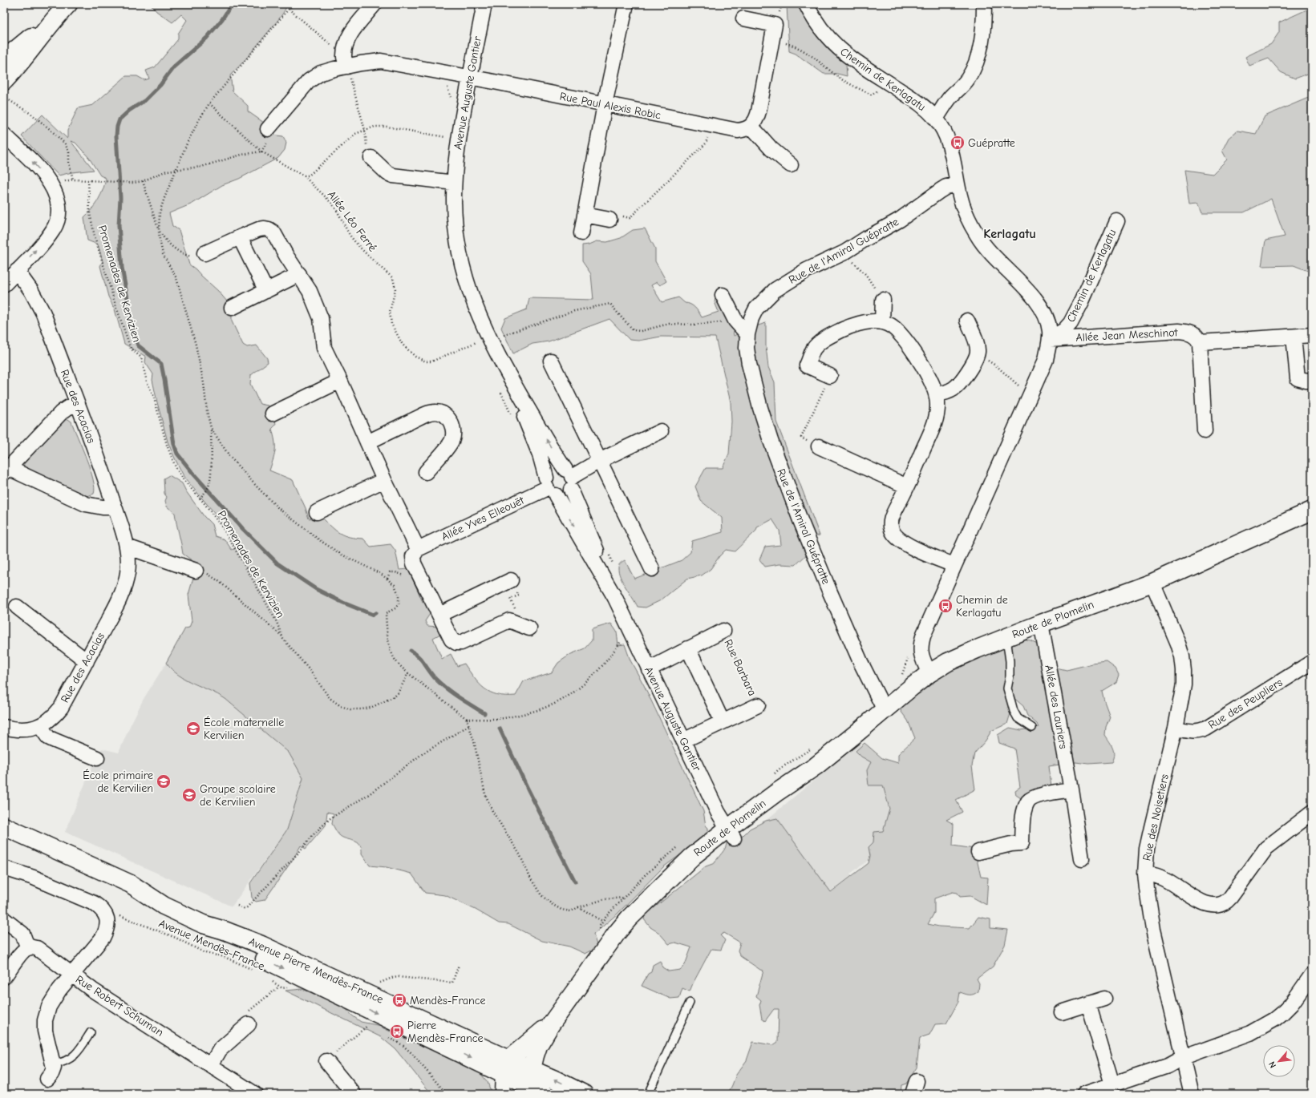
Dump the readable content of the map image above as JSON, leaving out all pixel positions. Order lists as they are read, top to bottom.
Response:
{
  "streets": {
    "street": [
      "Chemin de Kerlagatu",
      "Avenue Auguste Gantier",
      "Rue Paul Alexis Robic",
      "Rue de l'Amiral Guépratte",
      "Allée Jean Meschinot",
      "Rue des Acacias",
      "Allée Yves Elleouët",
      "Route de Plomelin",
      "Rue Barbara",
      "Rue des Peupliers",
      "Allée des Lauriers",
      "Rue des Noisetiers",
      "Avenue Pierre Mendès-France",
      "Rue Robert Schuman"
    ],
    "path": ["Allée Léo Ferré", "Promenades de Kervizien", "Avenue Mendès-France"]
  },
  "crossings": [
    ["Chemin de Kerlagatu", "Rue de l'Amiral Guépratte"],
    ["Chemin de Kerlagatu", "Allée Jean Meschinot"],
    ["Chemin de Kerlagatu", "Route de Plomelin"],
    ["Avenue Auguste Gantier", "Rue Paul Alexis Robic"],
    ["Avenue Auguste Gantier", "Allée Léo Ferré"],
    ["Avenue Auguste Gantier", "Allée Yves Elleouët"],
    ["Avenue Auguste Gantier", "Route de Plomelin"],
    ["Avenue Auguste Gantier", "Rue Barbara"],
    ["Rue de l'Amiral Guépratte", "Route de Plomelin"],
    ["Route de Plomelin", "Allée des Lauriers"],
    ["Route de Plomelin", "Rue des Noisetiers"],
    ["Route de Plomelin", "Avenue Pierre Mendès-France"],
    ["Rue des Peupliers", "Rue des Noisetiers"]
  ],
  "districts": ["Kerlagatu"],
  "places": {
    "bus stop": [
      "Guépratte",
      "Chemin de Kerlagatu",
      "Mendès-France",
      "Pierre Mendès-France"
    ],
    "school or university": ["École maternelle Kervilien", "École primaire de Kervilien", "Groupe scolaire de Kervilien"]
  },
  "north": "bottom left"
}
